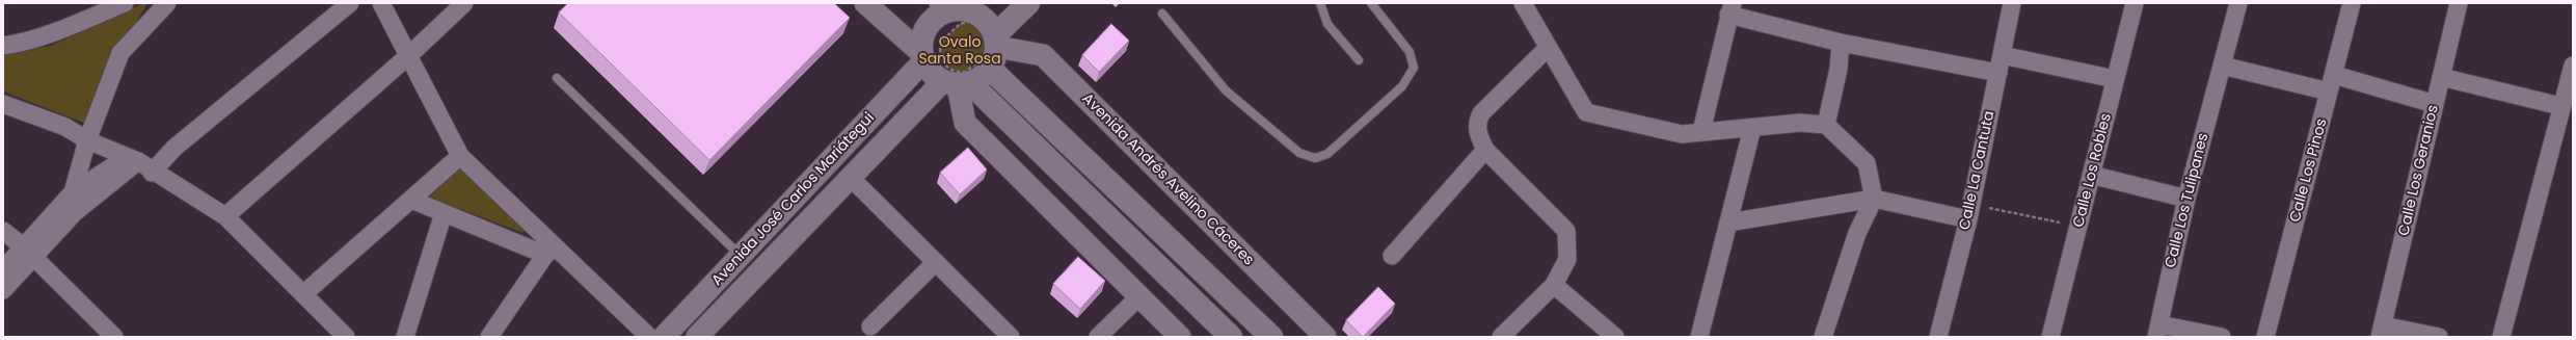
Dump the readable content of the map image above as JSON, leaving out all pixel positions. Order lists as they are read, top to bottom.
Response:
{
  "streets": {
    "street": [
      "Calle La Cantuta",
      "Calle Los Robles",
      "Calle Los Pinos",
      "Calle Los Geranios",
      "Avenida Andrés Avelino Cáceres",
      "Avenida José Carlos Mariátegui",
      "Calle Los Tulipanes"
    ]
  },
  "parks": ["Ovalo Santa Rosa"]
}
